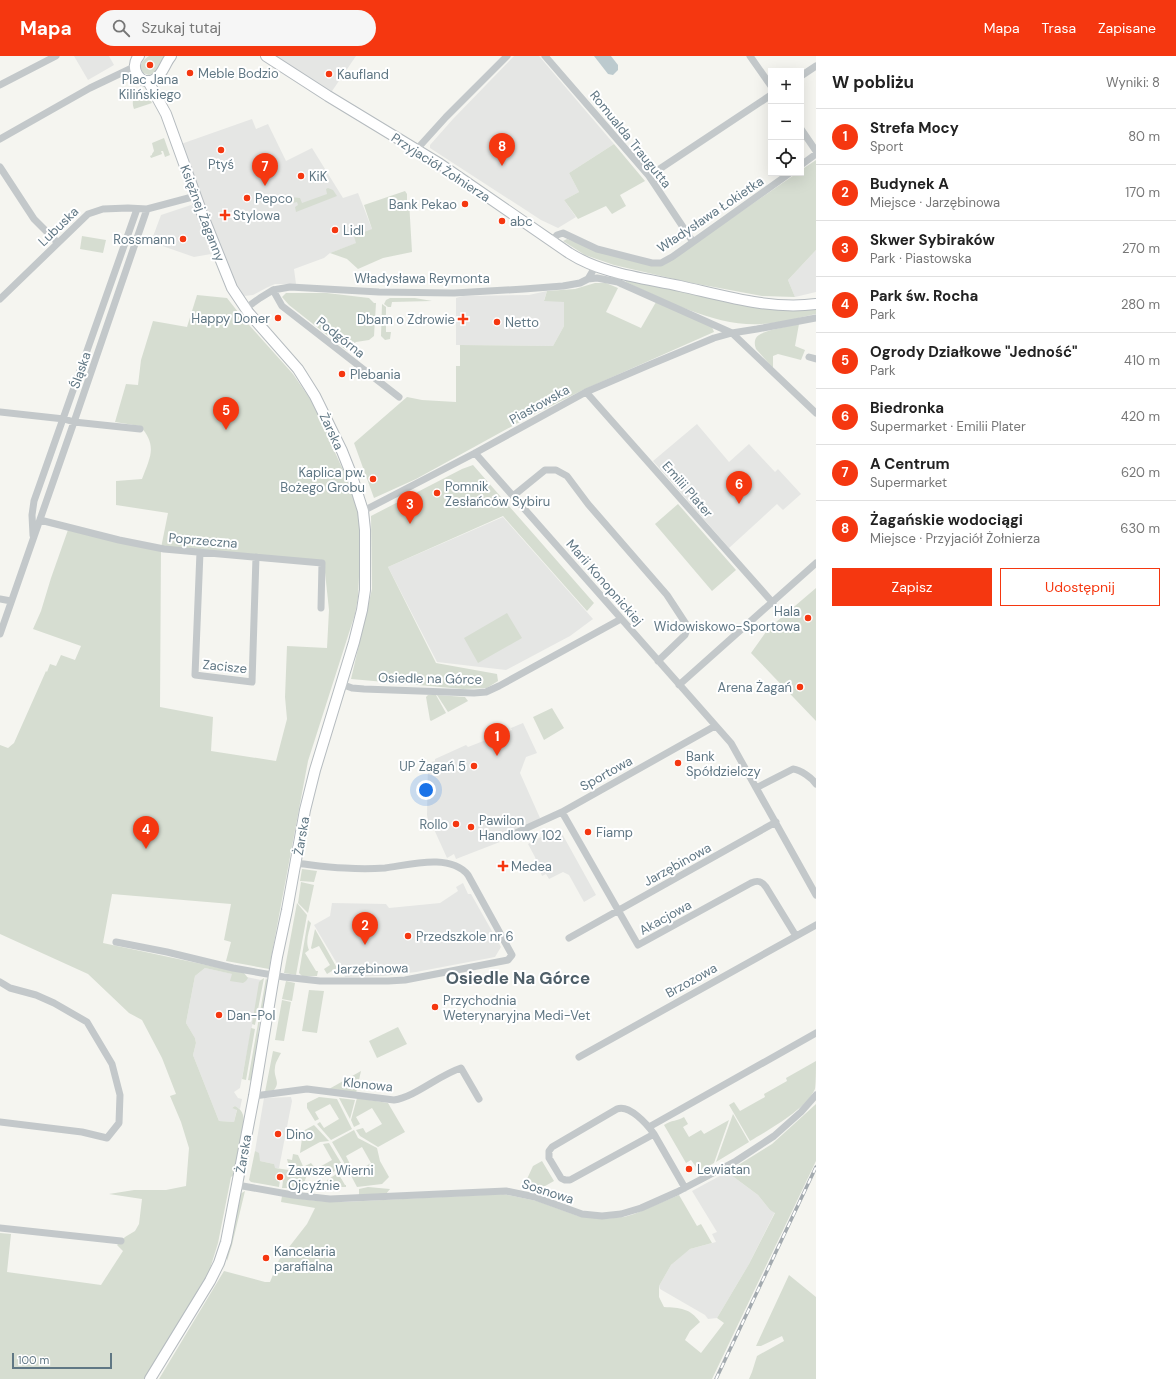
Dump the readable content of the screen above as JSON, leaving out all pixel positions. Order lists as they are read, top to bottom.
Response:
{
  "streets": {
    "street": [
      "Romualda Traugutta",
      "Przyjaciół Żołnierza",
      "Księżnej Żaganny",
      "Władysława Łokietka",
      "Lubuska",
      "Władysława Reymonta",
      "Podgórna",
      "Śląska",
      "Piastowska",
      "Żarska",
      "Emilii Plater",
      "Poprzeczna",
      "Marii Konopnickiej",
      "Zacisze",
      "Osiedle na Górce",
      "Sportowa",
      "Jarzębinowa",
      "Akacjowa",
      "Brzozowa",
      "Klonowa",
      "Sosnowa"
    ]
  },
  "crossings": [
    ["Romualda Traugutta", "Władysława Łokietka"],
    ["Przyjaciół Żołnierza", "Władysława Łokietka"],
    ["Przyjaciół Żołnierza", "Władysława Reymonta"],
    ["Przyjaciół Żołnierza", "Piastowska"],
    ["Księżnej Żaganny", "Lubuska"],
    ["Księżnej Żaganny", "Władysława Reymonta"],
    ["Księżnej Żaganny", "Żarska"],
    ["Lubuska", "Śląska"],
    ["Władysława Reymonta", "Podgórna"],
    ["Władysława Reymonta", "Żarska"],
    ["Śląska", "Poprzeczna"],
    ["Piastowska", "Żarska"],
    ["Piastowska", "Emilii Plater"],
    ["Piastowska", "Marii Konopnickiej"],
    ["Żarska", "Osiedle na Górce"],
    ["Żarska", "Jarzębinowa"],
    ["Żarska", "Klonowa"],
    ["Żarska", "Sosnowa"],
    ["Poprzeczna", "Zacisze"],
    ["Marii Konopnickiej", "Osiedle na Górce"],
    ["Marii Konopnickiej", "Sportowa"],
    ["Marii Konopnickiej", "Jarzębinowa"],
    ["Sportowa", "Akacjowa"],
    ["Jarzębinowa", "Akacjowa"],
    ["Akacjowa", "Brzozowa"]
  ],
  "districts": ["Osiedle Na Górce"],
  "places": {
    "other": [
      "Plac Jana Kilińskiego",
      "Meble Bodzio",
      "Kaufland",
      "Ptyś",
      "KiK",
      "Pepco",
      "Bank Pekao",
      "abc",
      "Lidl",
      "Rossmann",
      "Happy Doner",
      "Netto",
      "Plebania",
      "Kaplica pw. Bożego Grobu",
      "Pomnik Zesłańców Sybiru",
      "Hala Widowiskowo-Sportowa",
      "Arena Żagań",
      "Bank Spółdzielczy",
      "UP Żagań 5",
      "Rollo",
      "Pawilon Handlowy 102",
      "Fiamp",
      "Przedszkole nr 6",
      "Przychodnia Weterynaryjna Medi-Vet",
      "Dan-Pol",
      "Dino",
      "Lewiatan",
      "Zawsze Wierni Ojcyźnie",
      "Kancelaria parafialna"
    ],
    "health": ["Stylowa", "Dbam o Zdrowie", "Medea"]
  },
  "scale_bar": "100 m",
  "page": {
    "header": "Mapa",
    "search": "Szukaj tutaj",
    "nav": ["Mapa", "Trasa", "Zapisane"],
    "heading": ["W pobliżu", "Wyniki: 8"],
    "map_buttons": ["+", "−"],
    "list": [
      {
        "mark": "1",
        "name": "Strefa Mocy",
        "note": "Sport",
        "value": "80 m"
      },
      {
        "mark": "2",
        "name": "Budynek A",
        "note": "Miejsce · Jarzębinowa",
        "value": "170 m"
      },
      {
        "mark": "3",
        "name": "Skwer Sybiraków",
        "note": "Park · Piastowska",
        "value": "270 m"
      },
      {
        "mark": "4",
        "name": "Park św. Rocha",
        "note": "Park",
        "value": "280 m"
      },
      {
        "mark": "5",
        "name": "Ogrody Działkowe \"Jedność\"",
        "note": "Park",
        "value": "410 m"
      },
      {
        "mark": "6",
        "name": "Biedronka",
        "note": "Supermarket · Emilii Plater",
        "value": "420 m"
      },
      {
        "mark": "7",
        "name": "A Centrum",
        "note": "Supermarket",
        "value": "620 m"
      },
      {
        "mark": "8",
        "name": "Żagańskie wodociągi",
        "note": "Miejsce · Przyjaciół Żołnierza",
        "value": "630 m"
      }
    ],
    "pins": [
      "8",
      "7",
      "5",
      "6",
      "3",
      "1",
      "4",
      "2"
    ],
    "buttons": ["Zapisz", "Udostępnij"],
    "scale": "100 m"
  }
}
